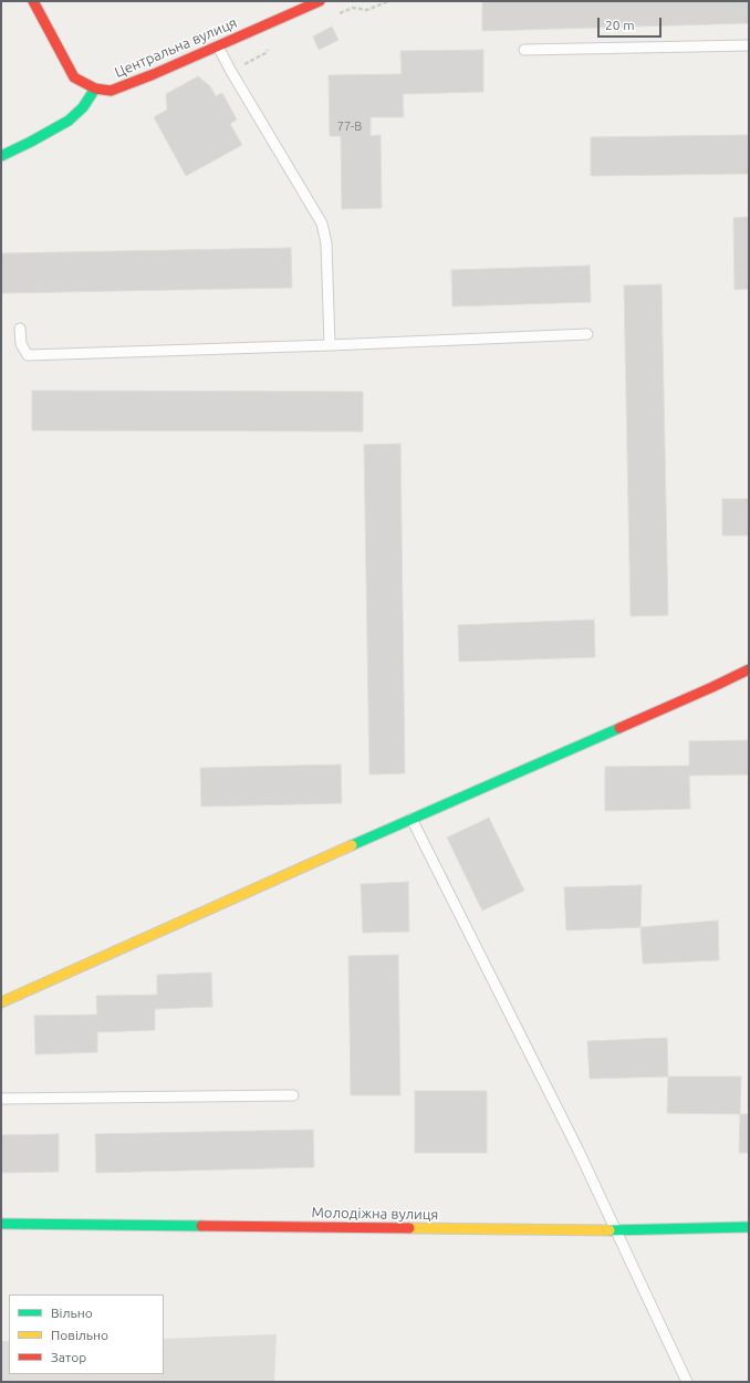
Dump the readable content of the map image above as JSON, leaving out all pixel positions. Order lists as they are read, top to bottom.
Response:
{
  "streets": {
    "street": ["Центральна вулиця", "Молодіжна вулиця"]
  },
  "house_numbers": ["77-В"],
  "legend": ["Вільно", "Повільно", "Затор"],
  "scale_bar": "20 m"
}
